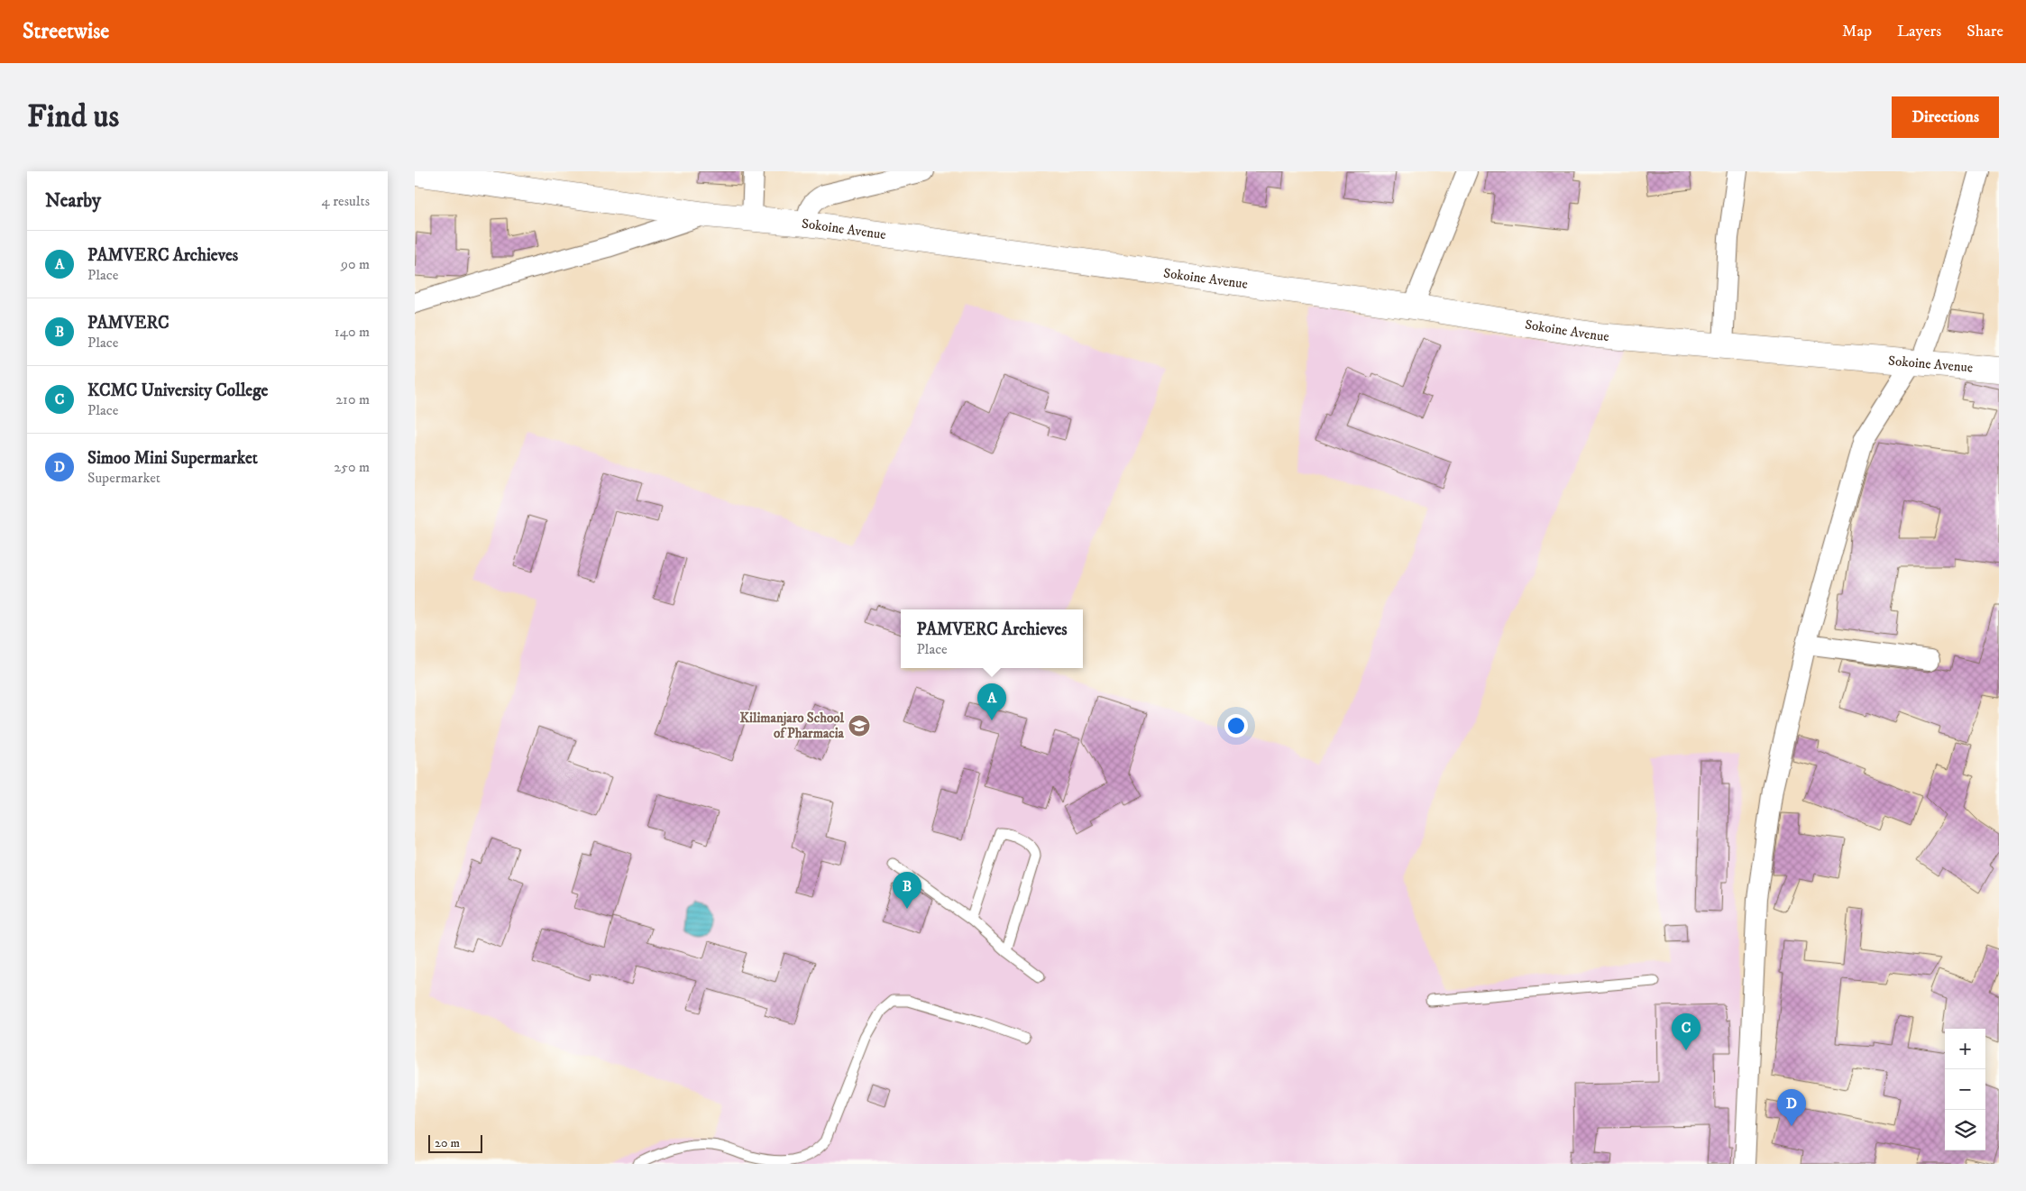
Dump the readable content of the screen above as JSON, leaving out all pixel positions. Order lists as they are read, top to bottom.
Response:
{
  "streets": {
    "street": ["Sokoine Avenue"]
  },
  "places": {
    "school or university": ["Kilimanjaro School of Pharmacia"]
  },
  "scale_bar": "20 m",
  "page": {
    "header": "Streetwise",
    "nav": ["Map", "Layers", "Share"],
    "buttons": "Directions",
    "title": "Find us",
    "heading": ["Nearby", "4 results"],
    "list": [
      {
        "mark": "A",
        "name": "PAMVERC Archieves",
        "note": "Place",
        "value": "90 m"
      },
      {
        "mark": "B",
        "name": "PAMVERC",
        "note": "Place",
        "value": "140 m"
      },
      {
        "mark": "C",
        "name": "KCMC University College",
        "note": "Place",
        "value": "210 m"
      },
      {
        "mark": "D",
        "name": "Simoo Mini Supermarket",
        "note": "Supermarket",
        "value": "250 m"
      }
    ],
    "popup": ["PAMVERC Archieves", "Place"],
    "pins": [
      "A",
      "B",
      "C",
      "D"
    ],
    "map_buttons": ["+", "−"],
    "scale": "20 m"
  }
}
